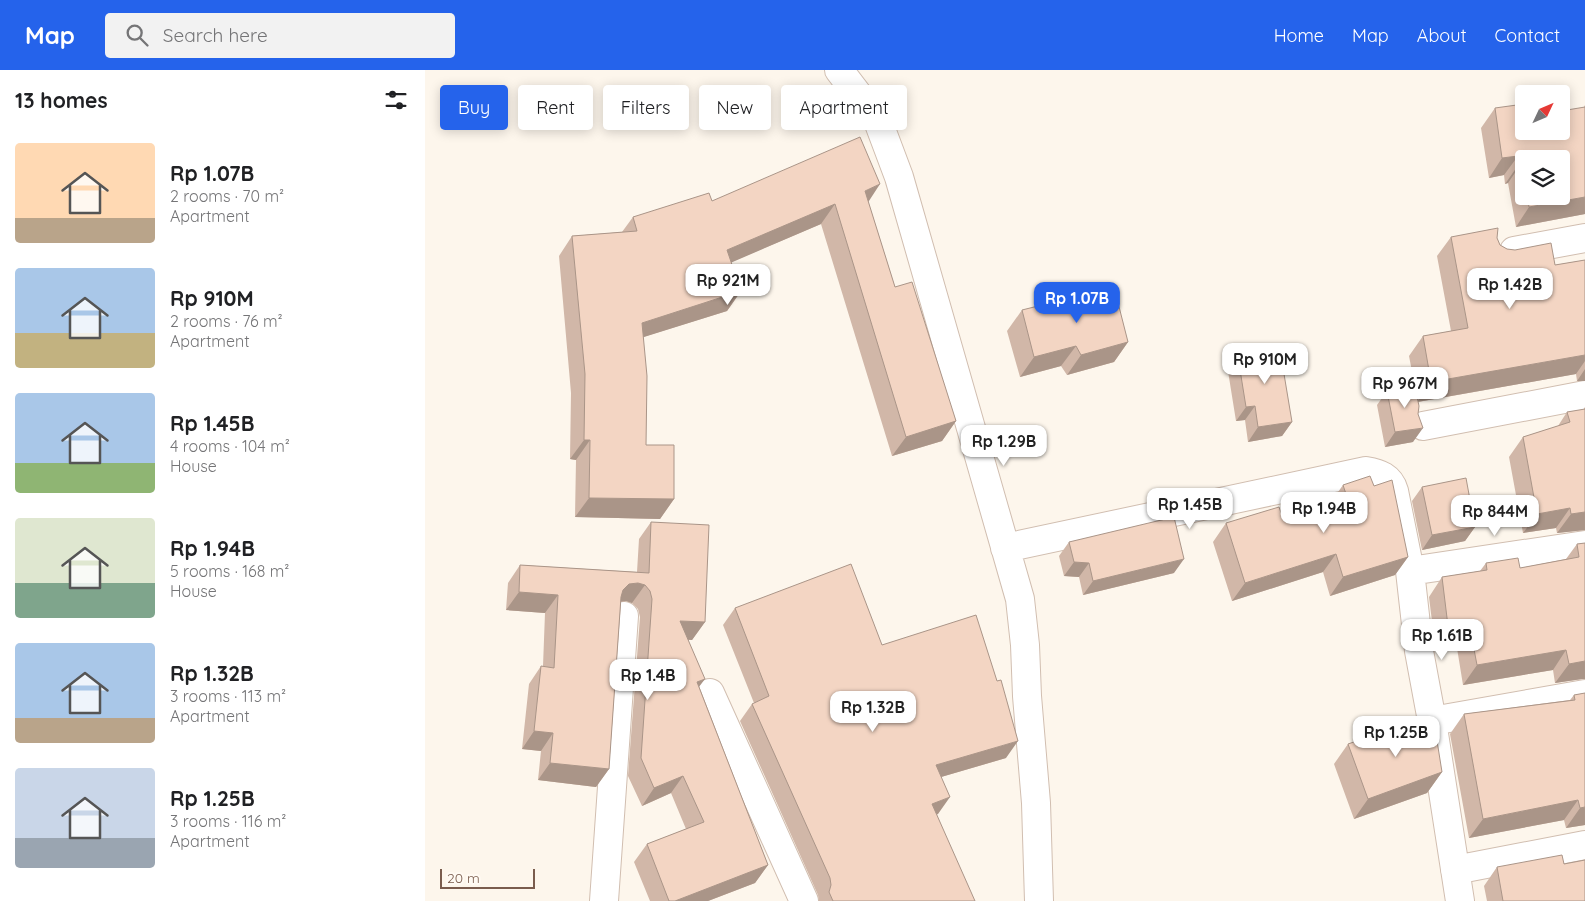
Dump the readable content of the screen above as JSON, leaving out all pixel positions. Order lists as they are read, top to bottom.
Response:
{
  "scale_bar": "20 m",
  "north": "top right",
  "page": {
    "header": "Map",
    "search": "Search here",
    "nav": [
      "Home",
      "Map",
      "About",
      "Contact"
    ],
    "heading": "13 homes",
    "chip": [
      "Buy",
      "Rent",
      "Filters",
      "New",
      "Apartment"
    ],
    "list": [
      {
        "name": "Rp 1.07B",
        "note": "2 rooms · 70 m² · Apartment"
      },
      {
        "name": "Rp 910M",
        "note": "2 rooms · 76 m² · Apartment"
      },
      {
        "name": "Rp 1.45B",
        "note": "4 rooms · 104 m² · House"
      },
      {
        "name": "Rp 1.94B",
        "note": "5 rooms · 168 m² · House"
      },
      {
        "name": "Rp 1.32B",
        "note": "3 rooms · 113 m² · Apartment"
      },
      {
        "name": "Rp 1.25B",
        "note": "3 rooms · 116 m² · Apartment"
      }
    ],
    "price": [
      "Rp 921M",
      "Rp 1.42B",
      "Rp 1.07B",
      "Rp 910M",
      "Rp 967M",
      "Rp 1.29B",
      "Rp 1.45B",
      "Rp 1.94B",
      "Rp 844M",
      "Rp 1.61B",
      "Rp 1.4B",
      "Rp 1.32B",
      "Rp 1.25B"
    ],
    "scale": "20 m"
  }
}
